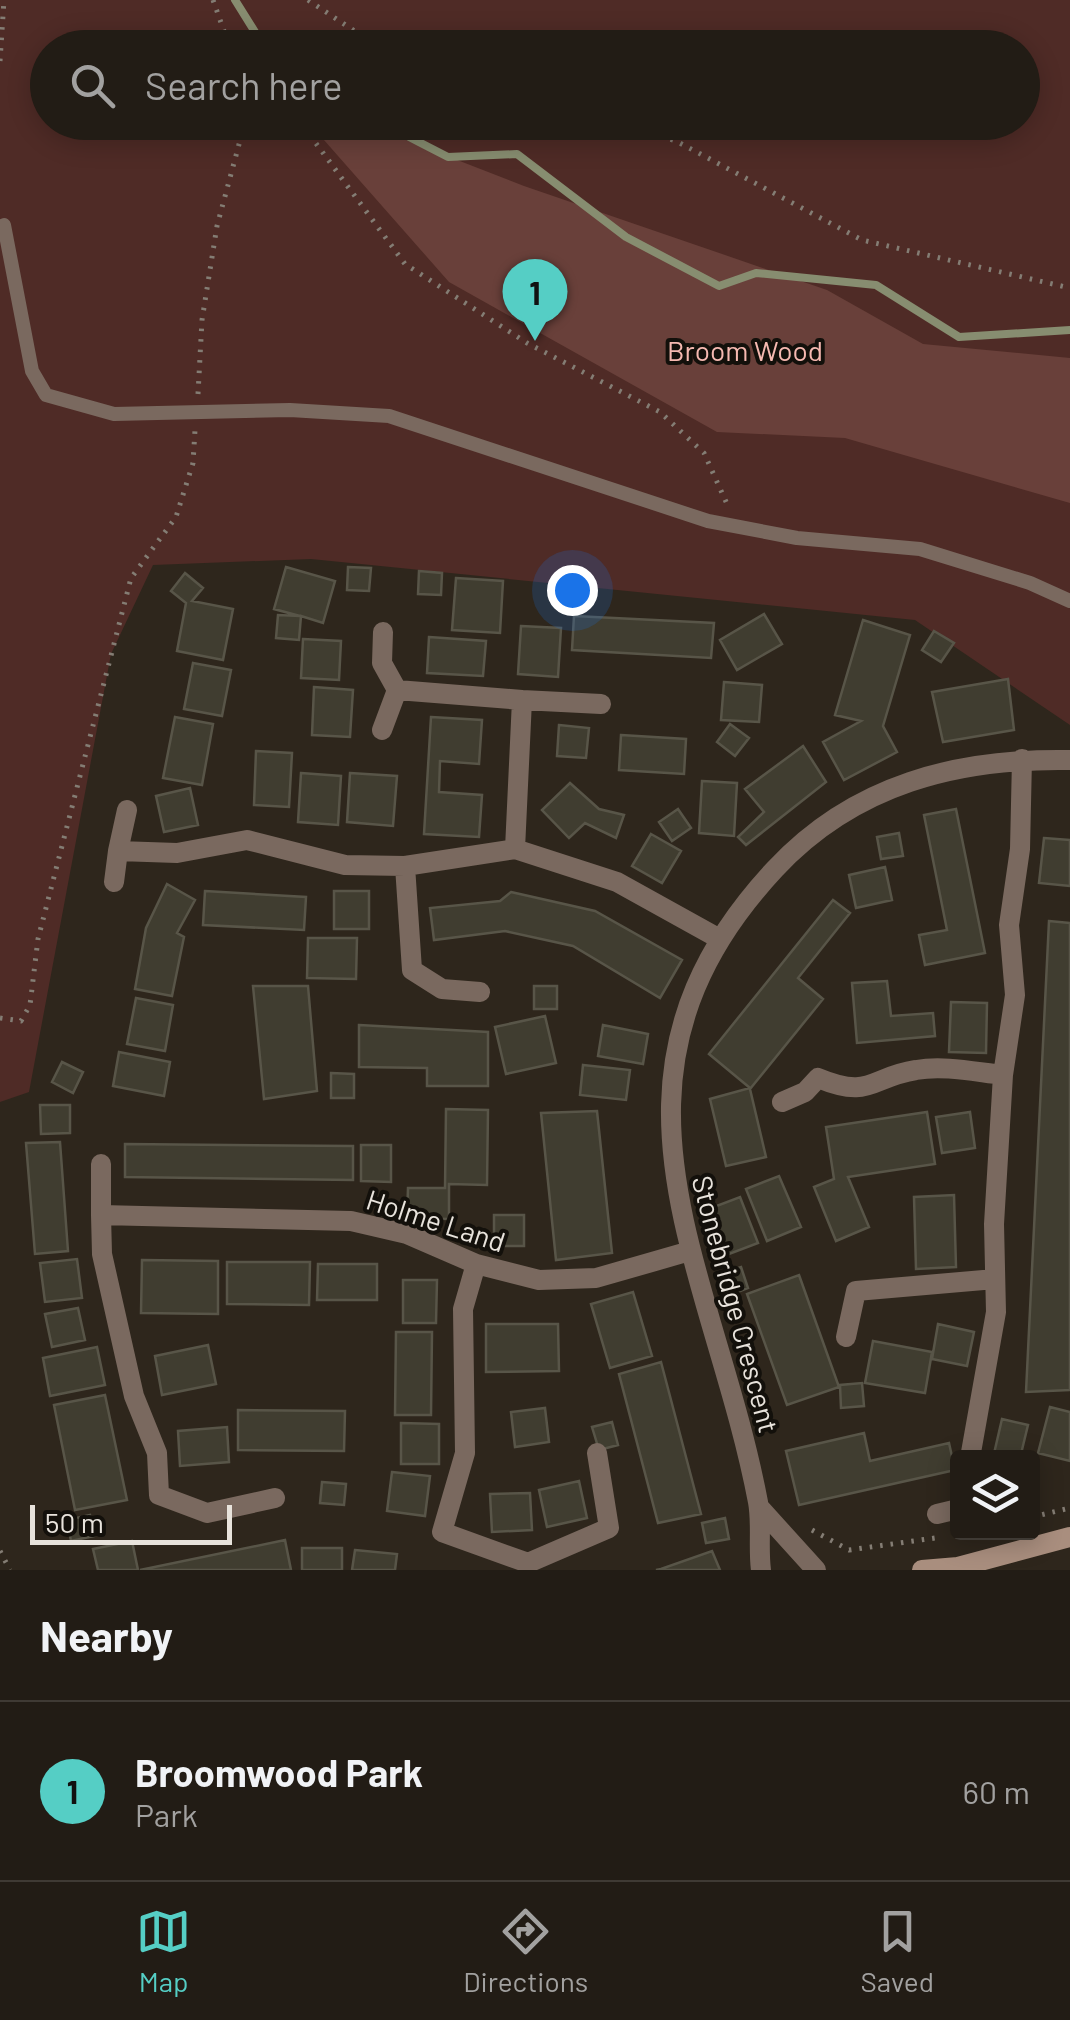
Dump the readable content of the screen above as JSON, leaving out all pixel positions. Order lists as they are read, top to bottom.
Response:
{
  "streets": {
    "street": ["Holme Land", "Stonebridge Crescent"]
  },
  "crossings": [
    ["Holme Land", "Stonebridge Crescent"]
  ],
  "parks": ["Broom Wood"],
  "scale_bar": "50 m",
  "page": {
    "search": "Search here",
    "pins": "1",
    "scale": "50 m",
    "heading": "Nearby",
    "list": [
      {
        "mark": "1",
        "name": "Broomwood Park",
        "note": "Park",
        "value": "60 m"
      }
    ],
    "nav": ["Map", "Directions", "Saved"]
  }
}
